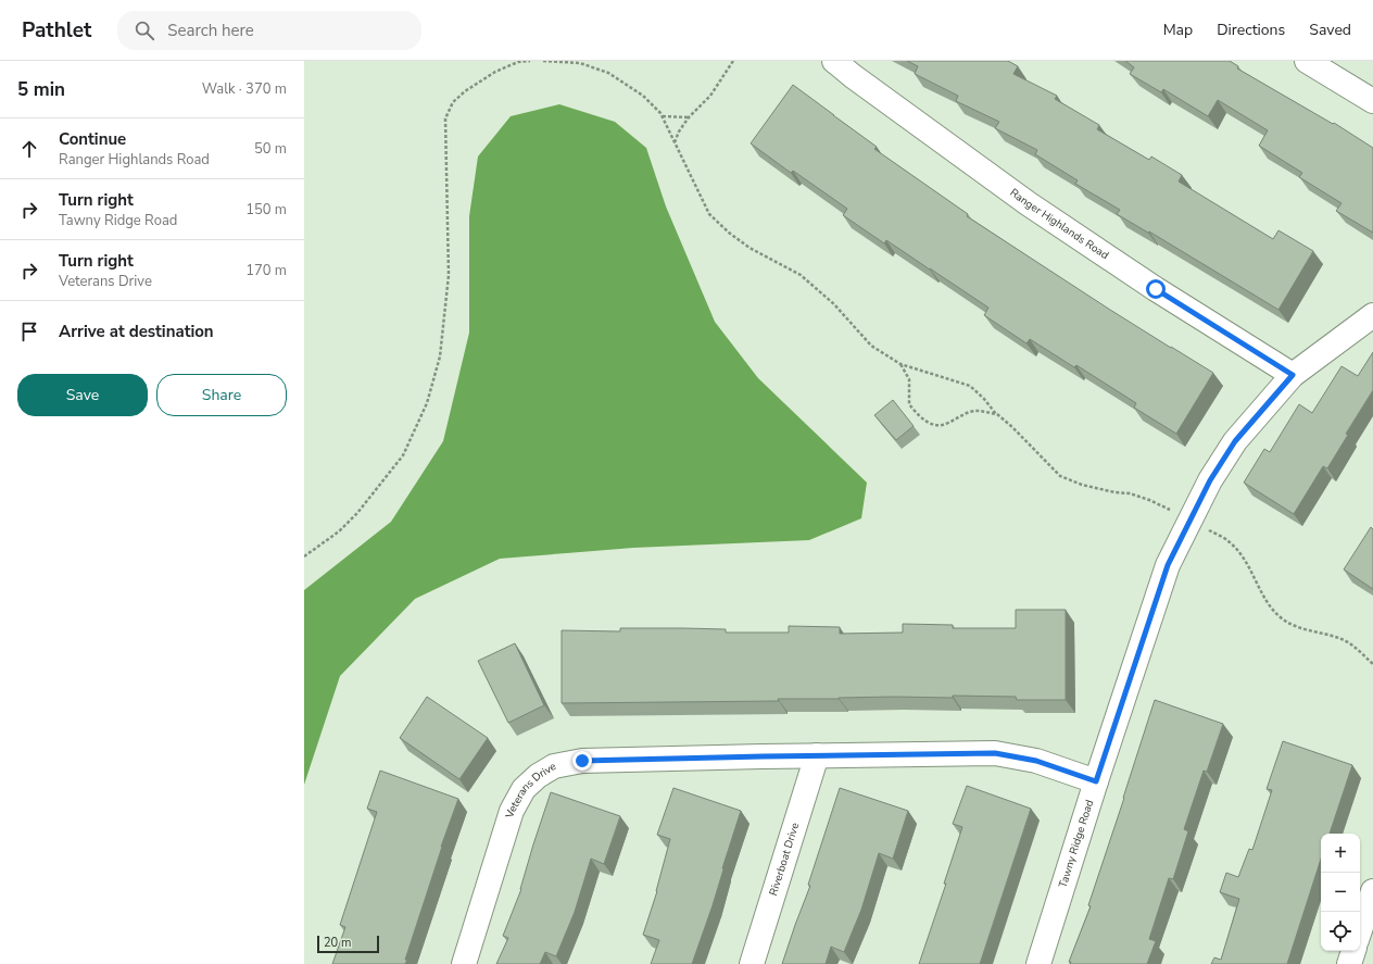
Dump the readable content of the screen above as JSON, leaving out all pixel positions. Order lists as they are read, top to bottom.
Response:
{
  "streets": {
    "street": [
      "Ranger Highlands Road",
      "Veterans Drive",
      "Tawny Ridge Road",
      "Riverboat Drive"
    ]
  },
  "crossings": [
    ["Ranger Highlands Road", "Tawny Ridge Road"],
    ["Veterans Drive", "Tawny Ridge Road"],
    ["Veterans Drive", "Riverboat Drive"]
  ],
  "scale_bar": "20 m",
  "page": {
    "header": "Pathlet",
    "search": "Search here",
    "nav": ["Map", "Directions", "Saved"],
    "heading": ["5 min", "Walk · 370 m"],
    "list": [
      ["Continue", "Ranger Highlands Road", "50 m"],
      ["Turn right", "Tawny Ridge Road", "150 m"],
      ["Turn right", "Veterans Drive", "170 m"],
      "Arrive at destination"
    ],
    "buttons": ["Save", "Share"],
    "map_buttons": ["+", "−"],
    "scale": "20 m"
  }
}
